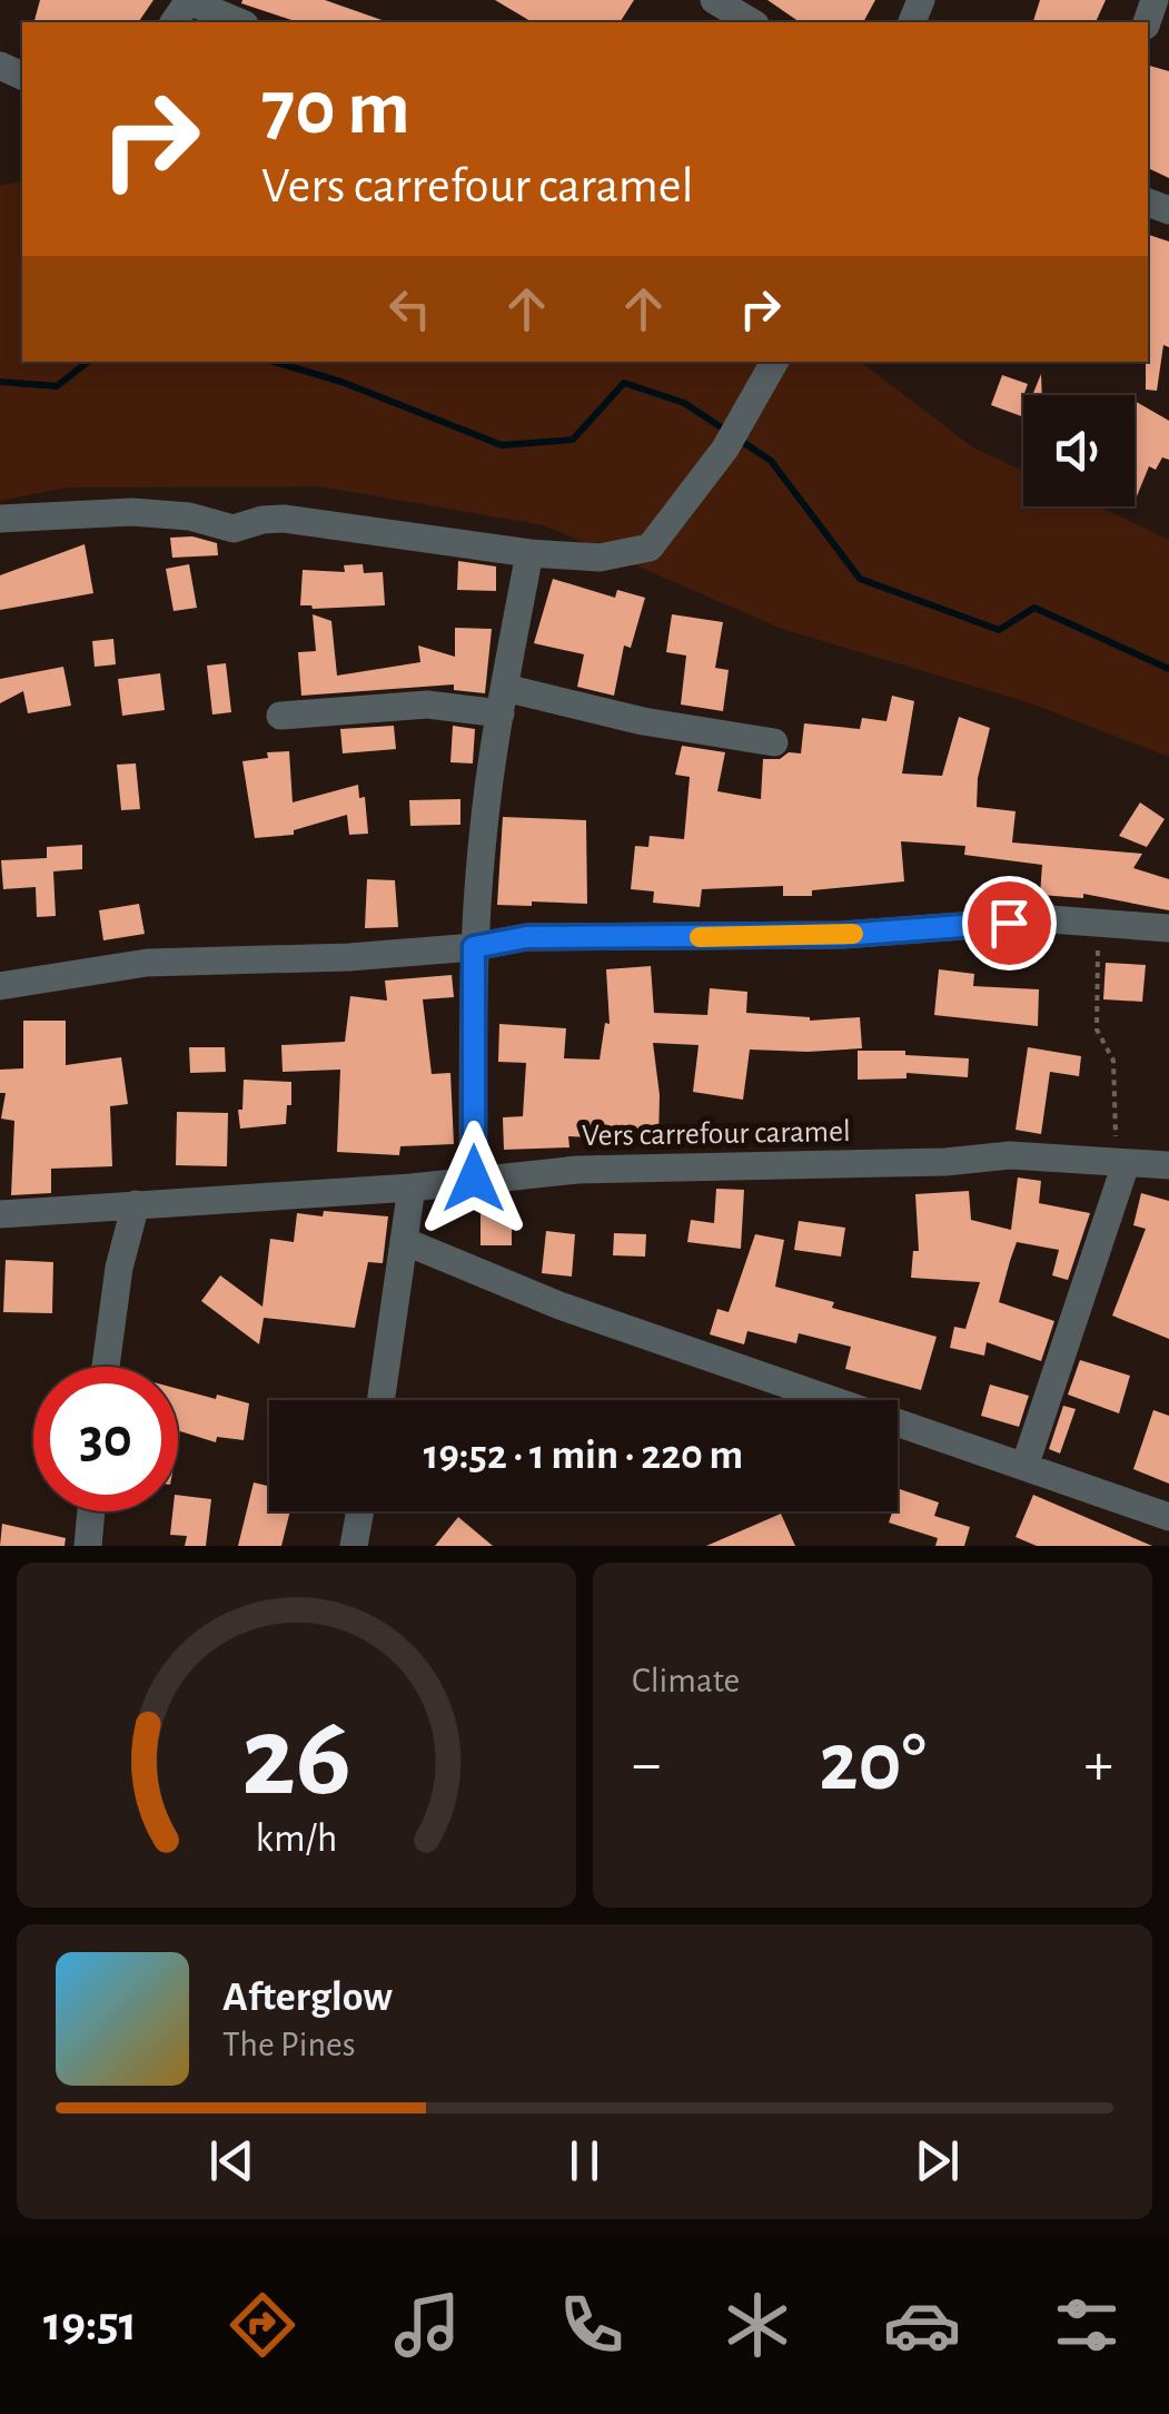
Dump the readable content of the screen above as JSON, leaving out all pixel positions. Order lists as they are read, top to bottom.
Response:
{
  "streets": {
    "street": ["Vers carrefour caramel"]
  },
  "page": {
    "turn": ["70 m", "Vers carrefour caramel"],
    "limit": "30",
    "trip": "19:52 · 1 min · 220 m",
    "tile": "Climate",
    "heat": ["−", "20°", "+"],
    "song": ["Afterglow", "The Pines"],
    "tabs": "19:51",
    "gauge": ["26", "km/h"]
  }
}
